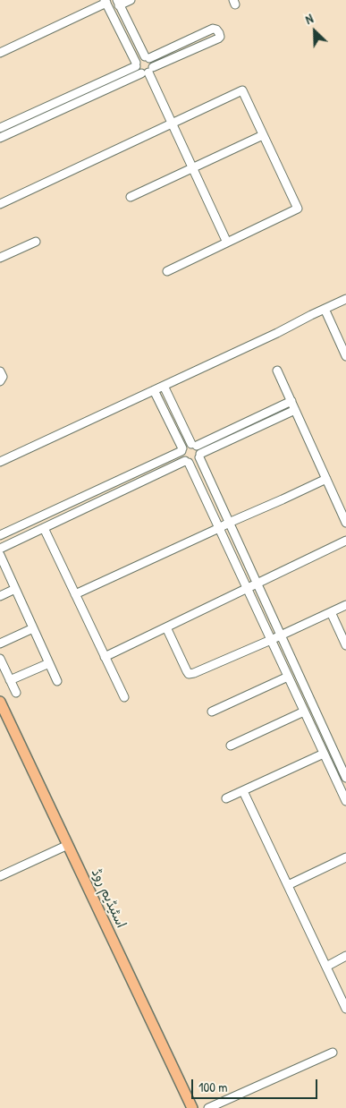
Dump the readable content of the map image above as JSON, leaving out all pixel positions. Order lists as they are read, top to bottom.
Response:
{
  "streets": {
    "main road": ["اسٹیڈیم روڈ"]
  },
  "scale_bar": "100 m",
  "north": "top left"
}
